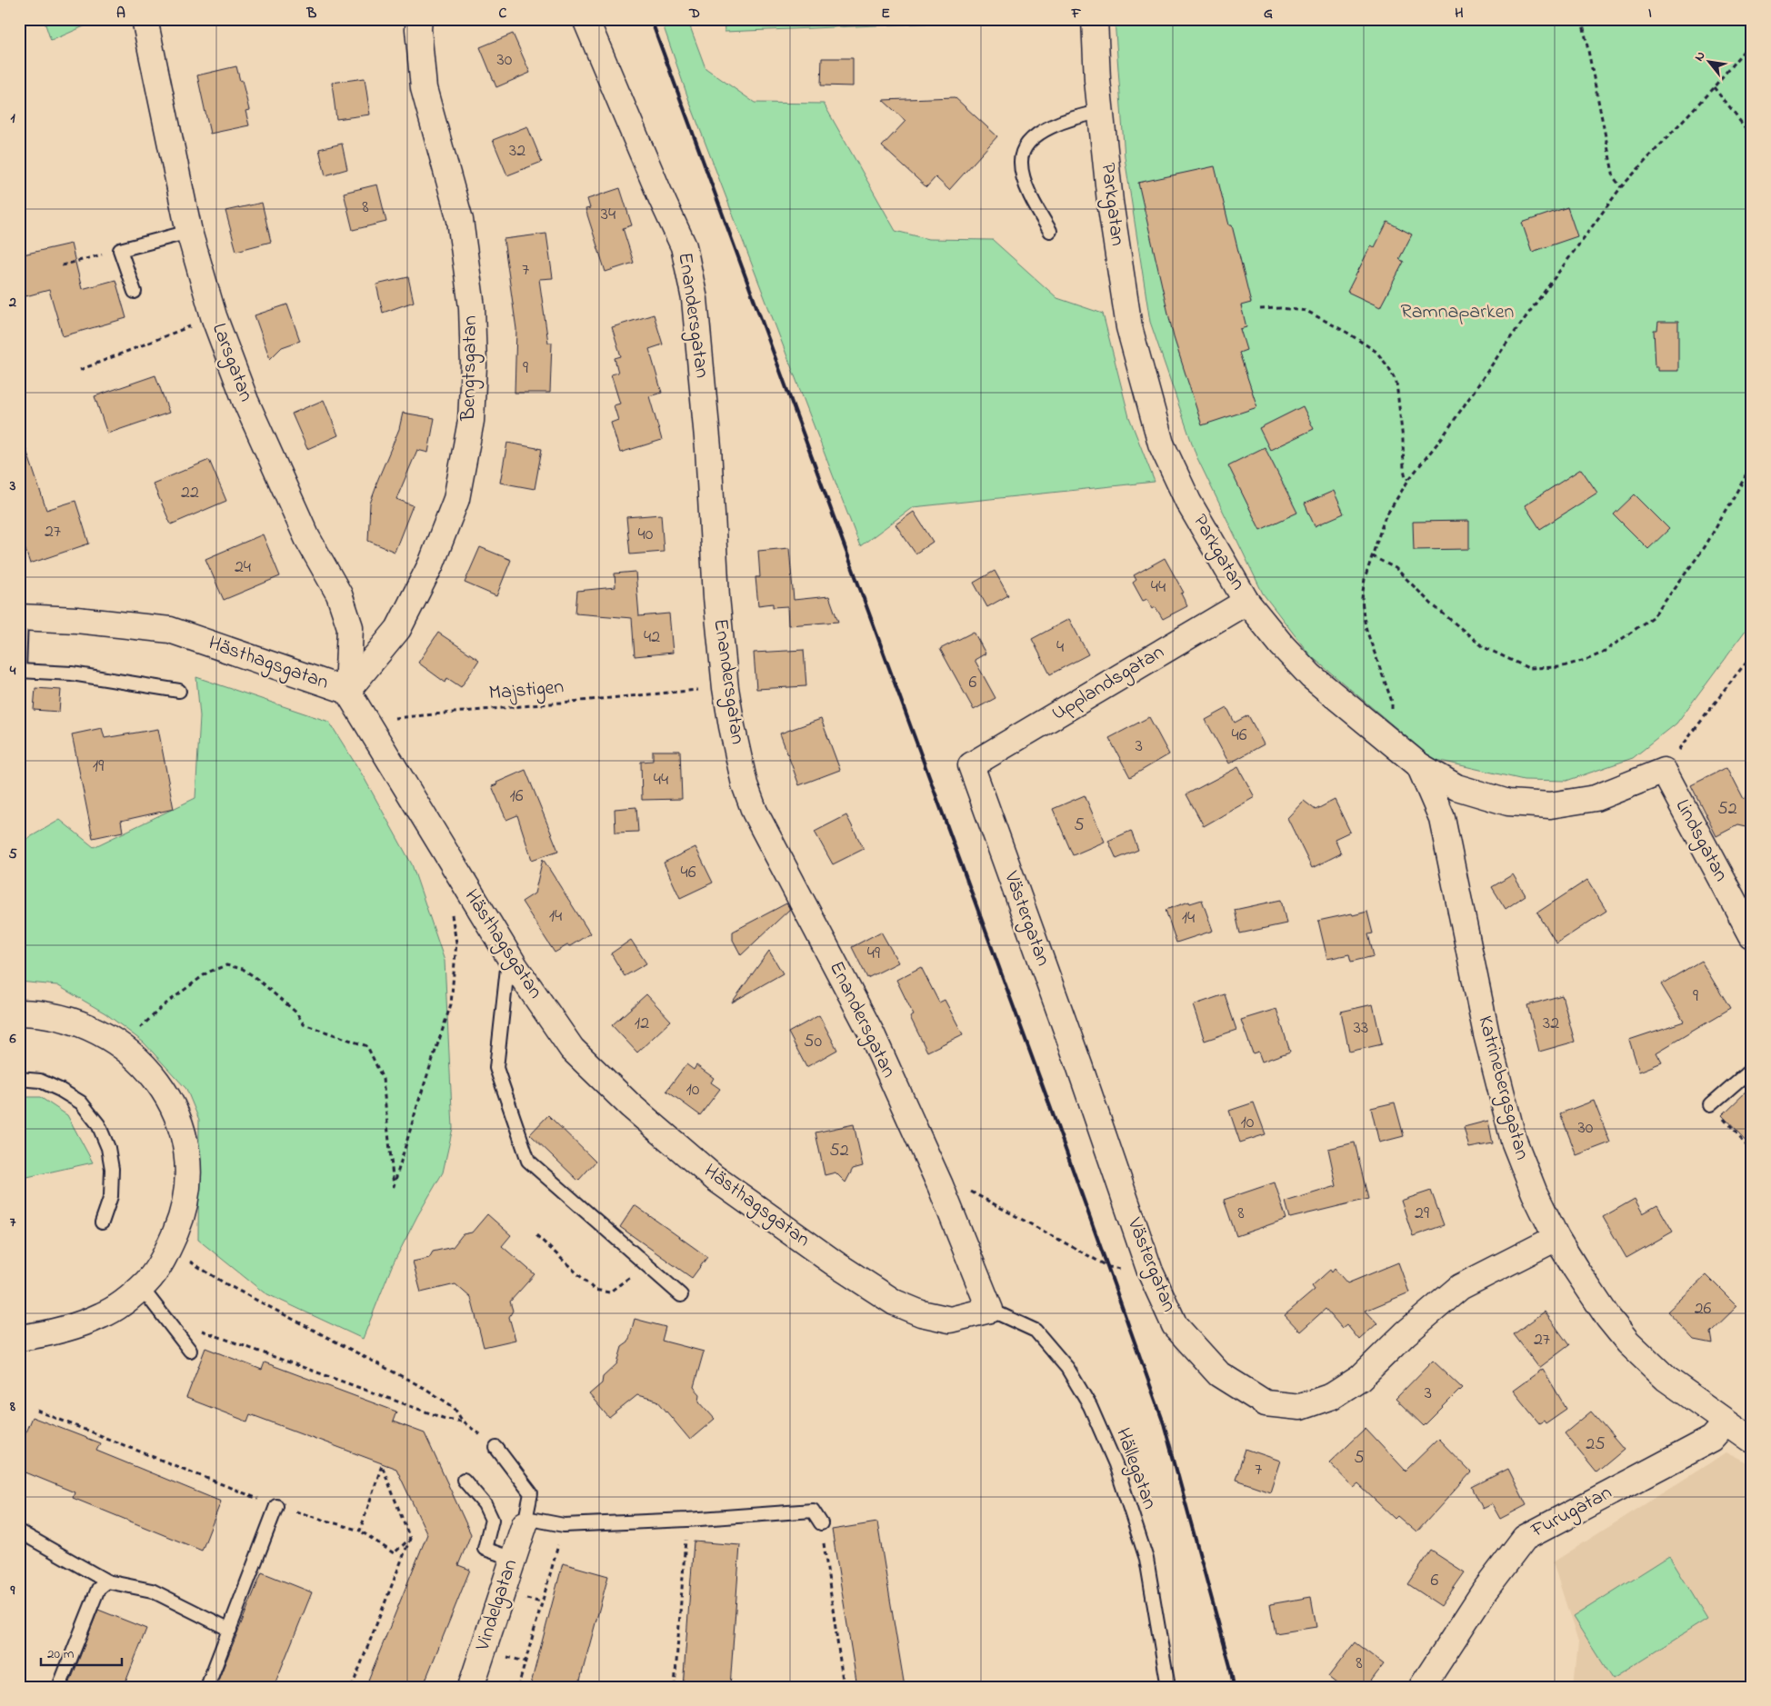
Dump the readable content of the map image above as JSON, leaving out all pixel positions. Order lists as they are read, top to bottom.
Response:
{
  "streets": {
    "street": [
      "Parkgatan",
      "Enandersgatan",
      "Larsgatan",
      "Bengtsgatan",
      "Hästhagsgatan",
      "Upplandsgatan",
      "Lindsgatan",
      "Västergatan",
      "Katrinebergsgatan",
      "Furugatan",
      "Vindelgatan"
    ],
    "lane": ["Hällegatan"],
    "path": ["Majstigen"]
  },
  "crossings": [
    ["Parkgatan", "Upplandsgatan"],
    ["Parkgatan", "Lindsgatan"],
    ["Parkgatan", "Katrinebergsgatan"],
    ["Enandersgatan", "Hästhagsgatan"],
    ["Enandersgatan", "Hällegatan"],
    ["Larsgatan", "Bengtsgatan"],
    ["Larsgatan", "Hästhagsgatan"],
    ["Bengtsgatan", "Hästhagsgatan"],
    ["Hästhagsgatan", "Majstigen"],
    ["Hästhagsgatan", "Hällegatan"],
    ["Upplandsgatan", "Västergatan"],
    ["Västergatan", "Katrinebergsgatan"],
    ["Katrinebergsgatan", "Furugatan"]
  ],
  "parks": ["Ramnaparken"],
  "house_numbers": [
    "30",
    "32",
    "8",
    "34",
    "7",
    "9",
    "22",
    "27",
    "40",
    "24",
    "44",
    "42",
    "4",
    "6",
    "46",
    "3",
    "19",
    "44",
    "16",
    "52",
    "5",
    "46",
    "14",
    "14",
    "49",
    "9",
    "12",
    "32",
    "33",
    "50",
    "10",
    "10",
    "30",
    "52",
    "8",
    "29",
    "26",
    "27",
    "3",
    "25",
    "5",
    "7",
    "6",
    "8"
  ],
  "scale_bar": "20 m",
  "north": "top left",
  "grid": {
    "columns": [
      "A",
      "B",
      "C",
      "D",
      "E",
      "F",
      "G",
      "H",
      "I"
    ],
    "rows": [
      "1",
      "2",
      "3",
      "4",
      "5",
      "6",
      "7",
      "8",
      "9"
    ]
  }
}
